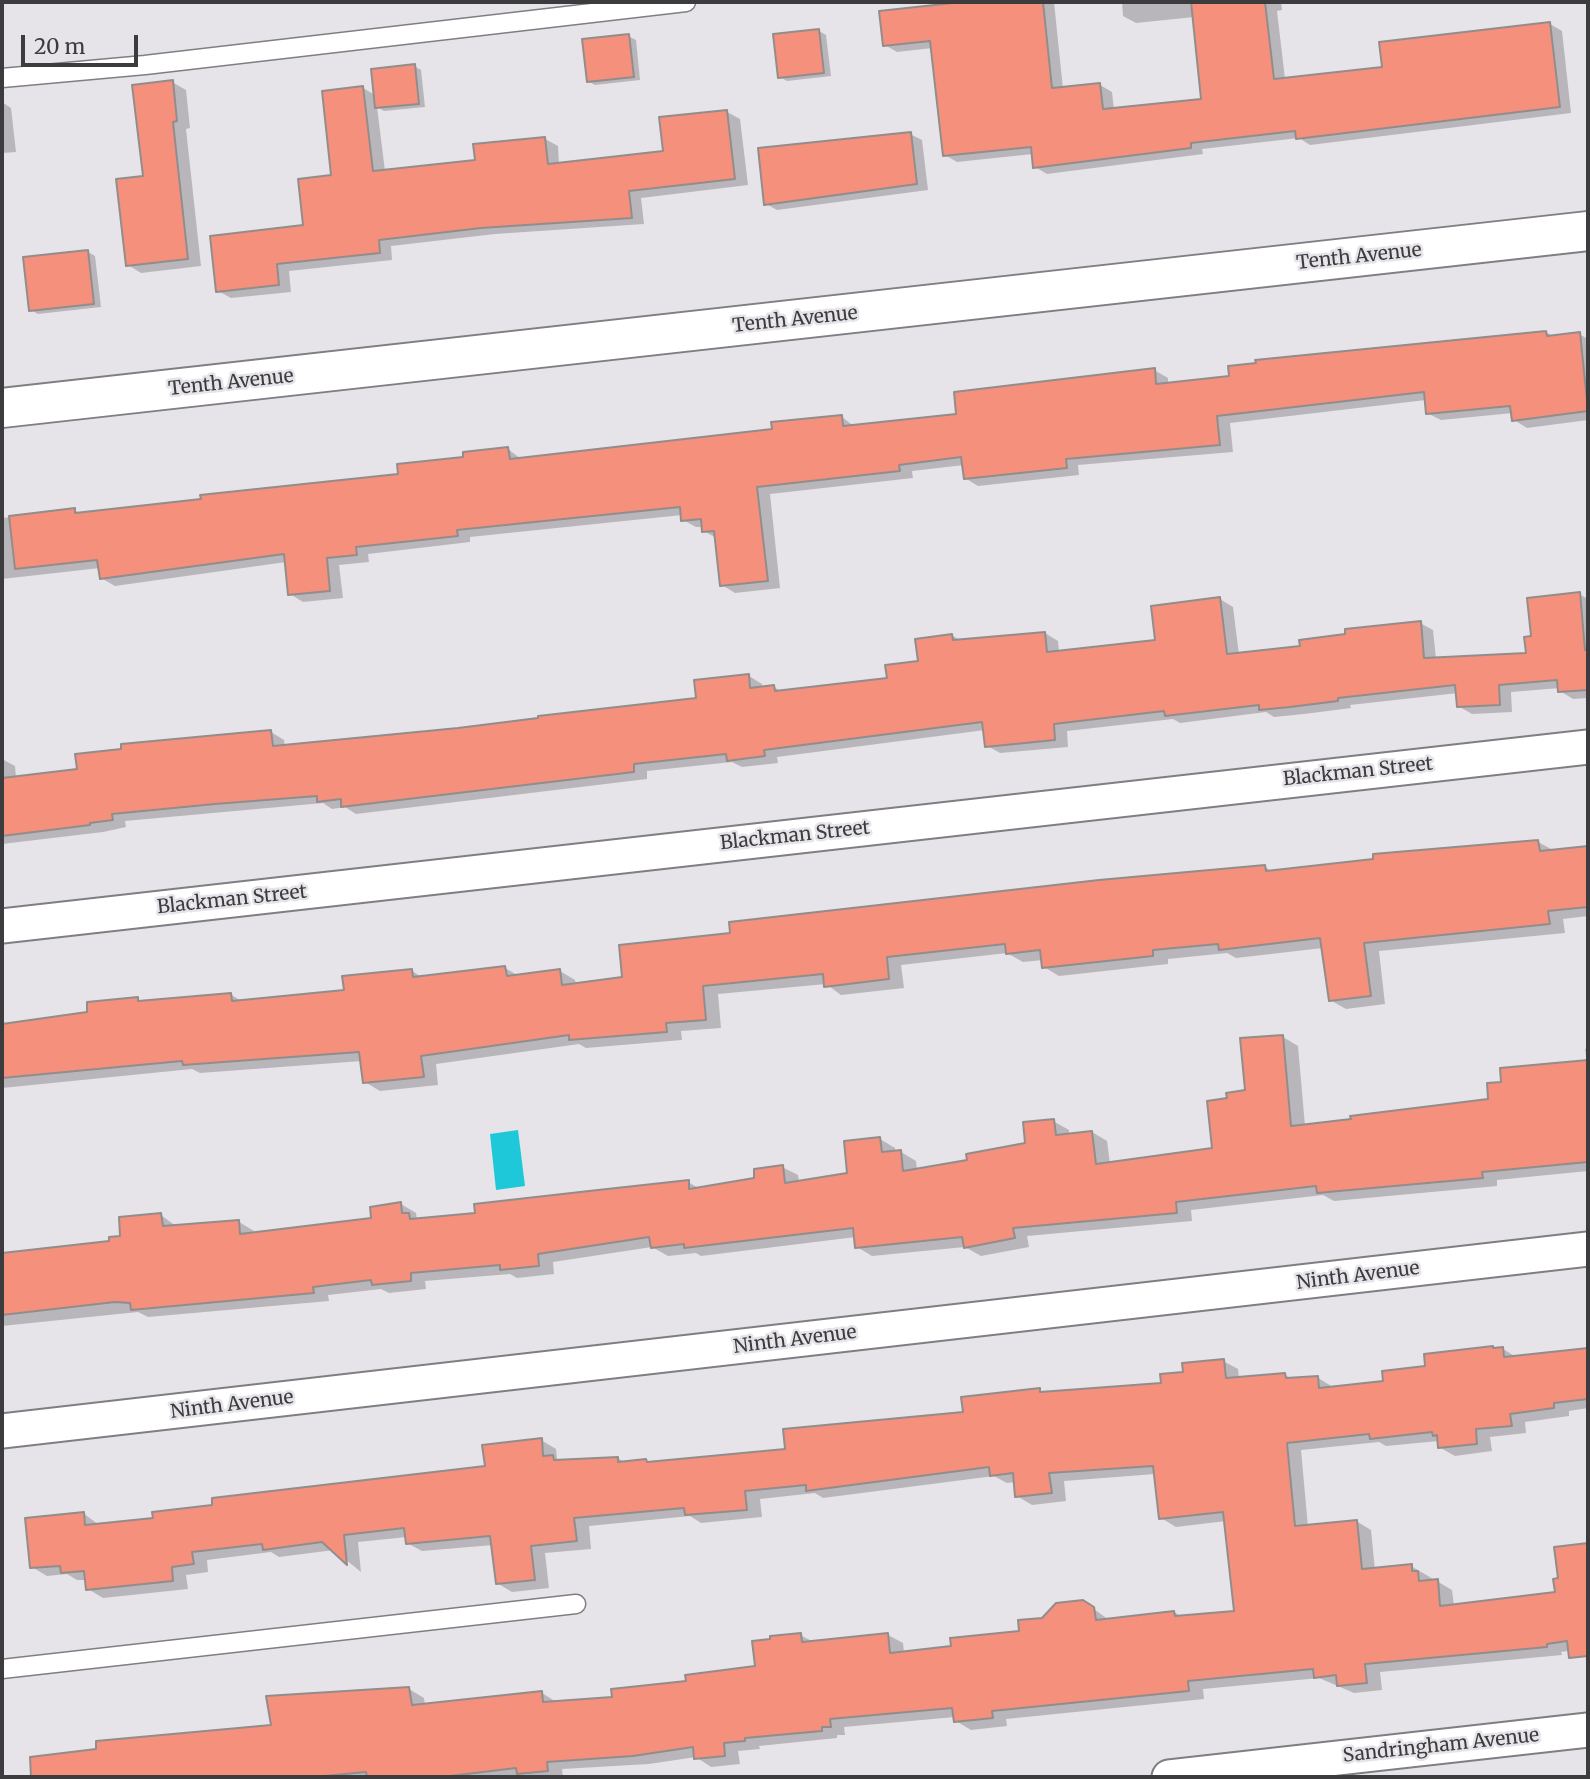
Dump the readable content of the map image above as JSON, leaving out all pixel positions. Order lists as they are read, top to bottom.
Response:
{
  "streets": {
    "main road": ["Tenth Avenue"],
    "street": ["Blackman Street", "Ninth Avenue", "Sandringham Avenue"]
  },
  "scale_bar": "20 m"
}
